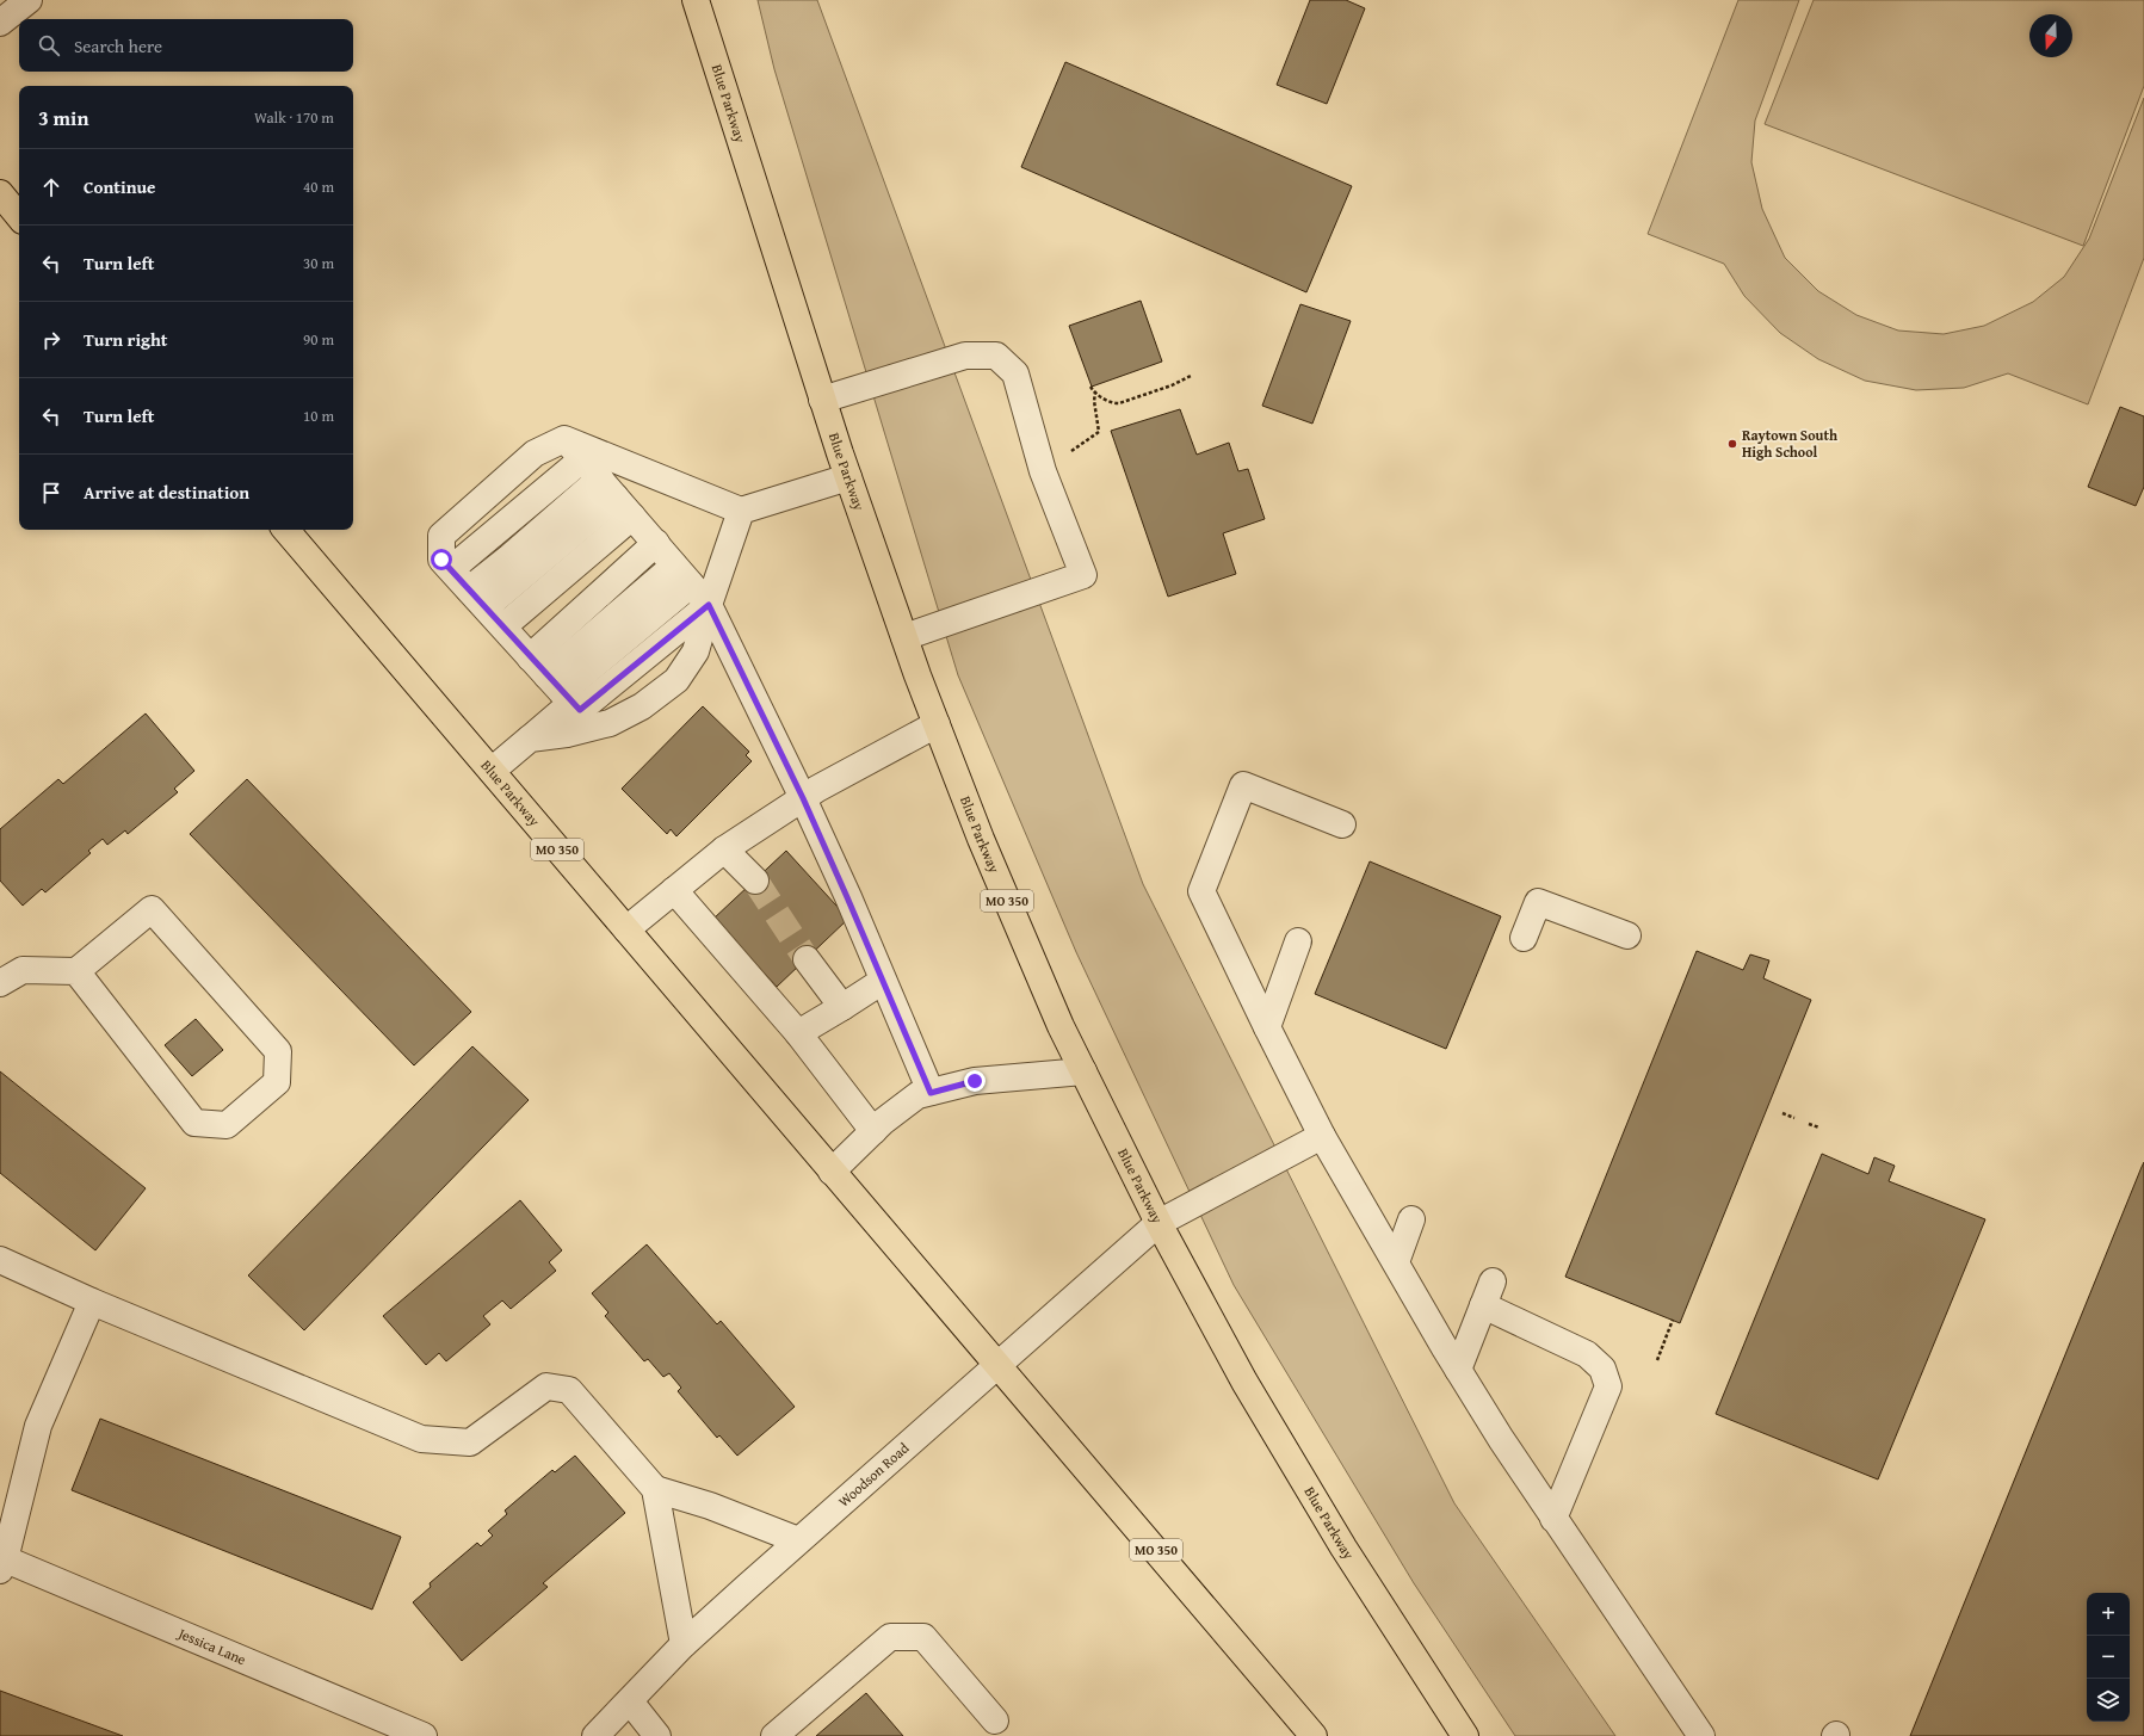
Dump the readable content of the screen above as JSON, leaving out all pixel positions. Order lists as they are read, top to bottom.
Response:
{
  "streets": {
    "highway": ["Blue Parkway", "MO 350"],
    "street": ["Woodson Road", "Jessica Lane"]
  },
  "crossings": [
    ["Blue Parkway", "Woodson Road"]
  ],
  "places": ["Raytown South High School"],
  "north": "bottom",
  "page": {
    "search": "Search here",
    "heading": ["3 min", "Walk · 170 m"],
    "list": [
      ["Continue", "40 m"],
      ["Turn left", "30 m"],
      ["Turn right", "90 m"],
      ["Turn left", "10 m"],
      "Arrive at destination"
    ],
    "map_buttons": ["+", "−"]
  }
}
